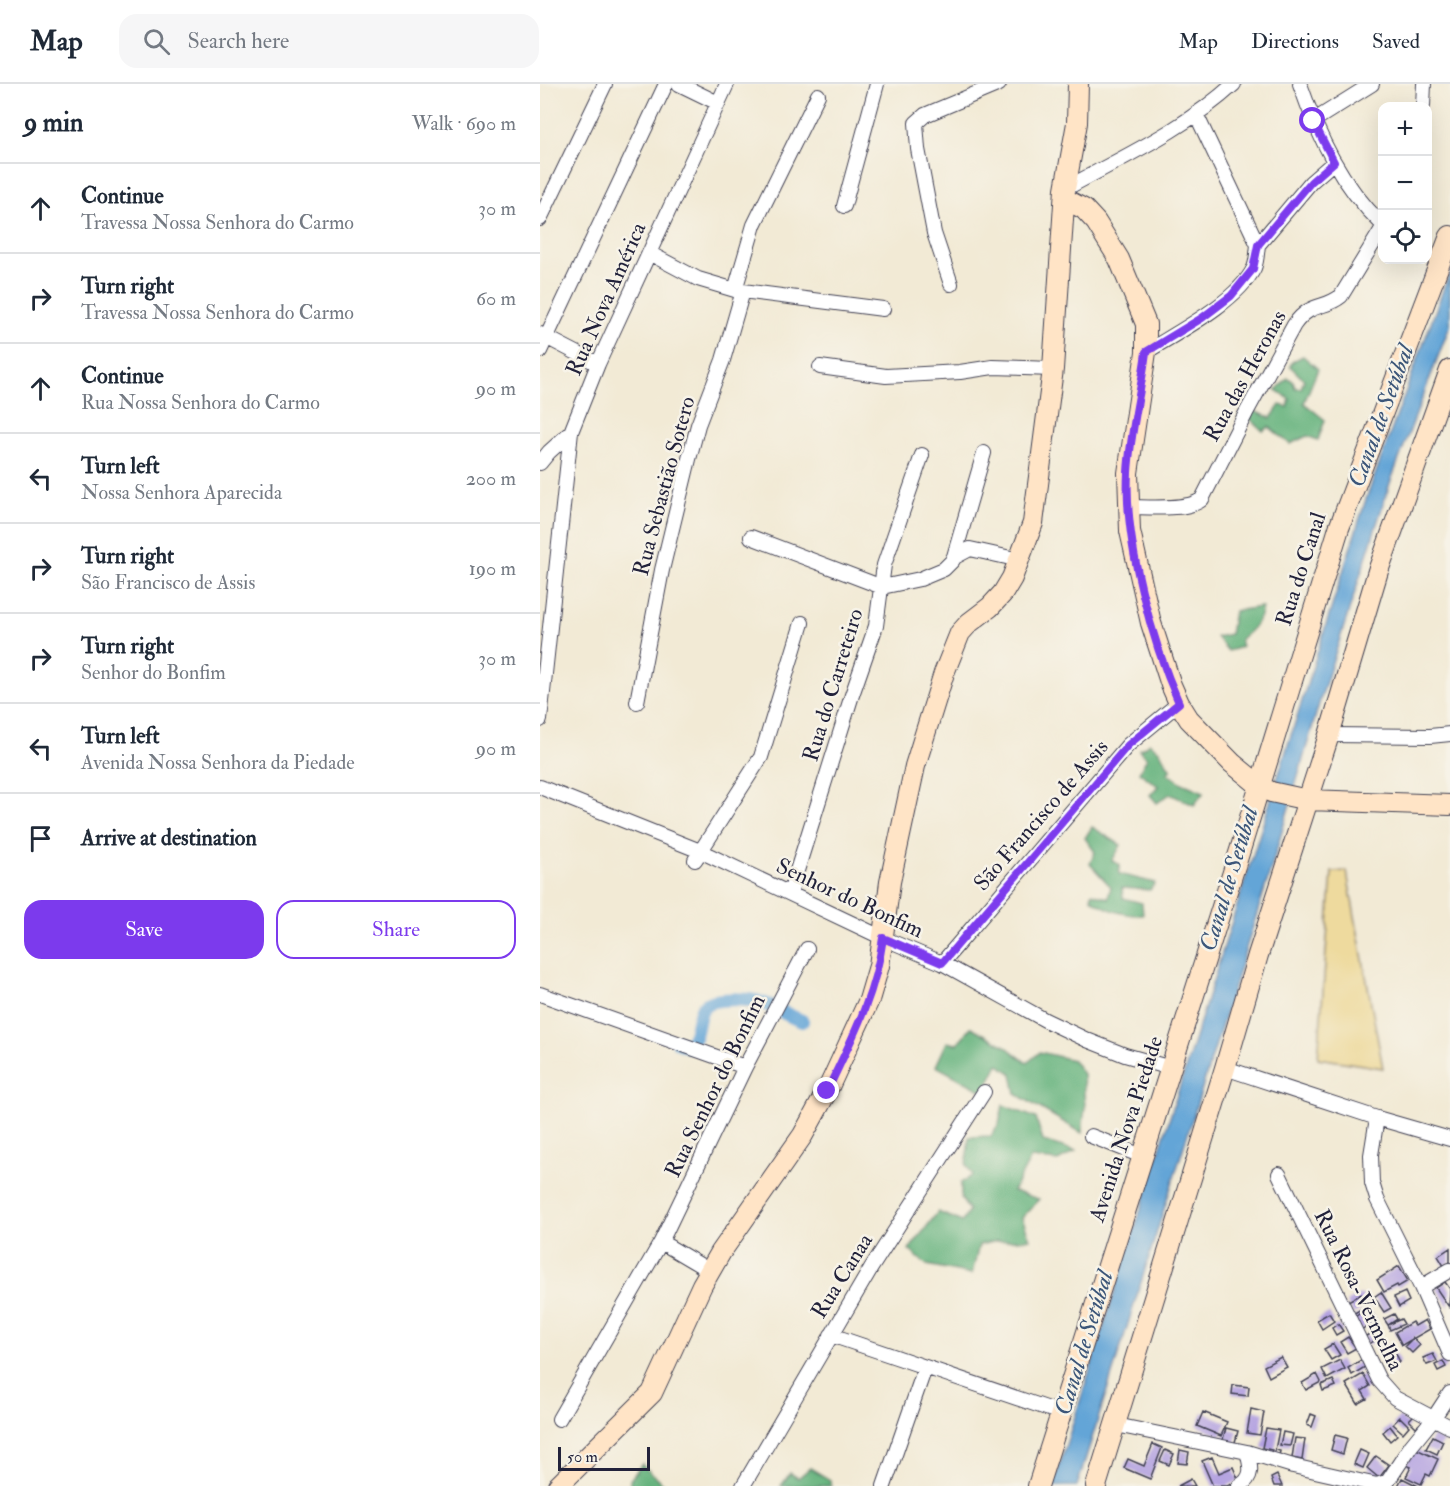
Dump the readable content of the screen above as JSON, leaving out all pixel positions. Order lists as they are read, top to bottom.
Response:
{
  "streets": {
    "street": [
      "Rua Nova América",
      "Rua das Heronas",
      "Rua Sebastião Sotero",
      "Rua do Canal",
      "Rua do Carreteiro",
      "São Francisco de Assis",
      "Senhor do Bonfim",
      "Rua Senhor do Bonfim",
      "Avenida Nova Piedade",
      "Rua Canaa",
      "Rua Rosa-Vermelha"
    ]
  },
  "crossings": [
    ["Rua do Canal", "Avenida Nova Piedade"],
    ["Rua do Carreteiro", "Senhor do Bonfim"],
    ["São Francisco de Assis", "Senhor do Bonfim"],
    ["Senhor do Bonfim", "Avenida Nova Piedade"]
  ],
  "water": ["Canal de Setúbal"],
  "scale_bar": "50 m",
  "page": {
    "header": "Map",
    "search": "Search here",
    "nav": ["Map", "Directions", "Saved"],
    "heading": ["9 min", "Walk · 690 m"],
    "map_buttons": ["+", "−"],
    "list": [
      ["Continue", "Travessa Nossa Senhora do Carmo", "30 m"],
      ["Turn right", "Travessa Nossa Senhora do Carmo", "60 m"],
      ["Continue", "Rua Nossa Senhora do Carmo", "90 m"],
      ["Turn left", "Nossa Senhora Aparecida", "200 m"],
      ["Turn right", "São Francisco de Assis", "190 m"],
      ["Turn right", "Senhor do Bonfim", "30 m"],
      ["Turn left", "Avenida Nossa Senhora da Piedade", "90 m"],
      "Arrive at destination"
    ],
    "buttons": ["Save", "Share"],
    "scale": "50 m"
  }
}
